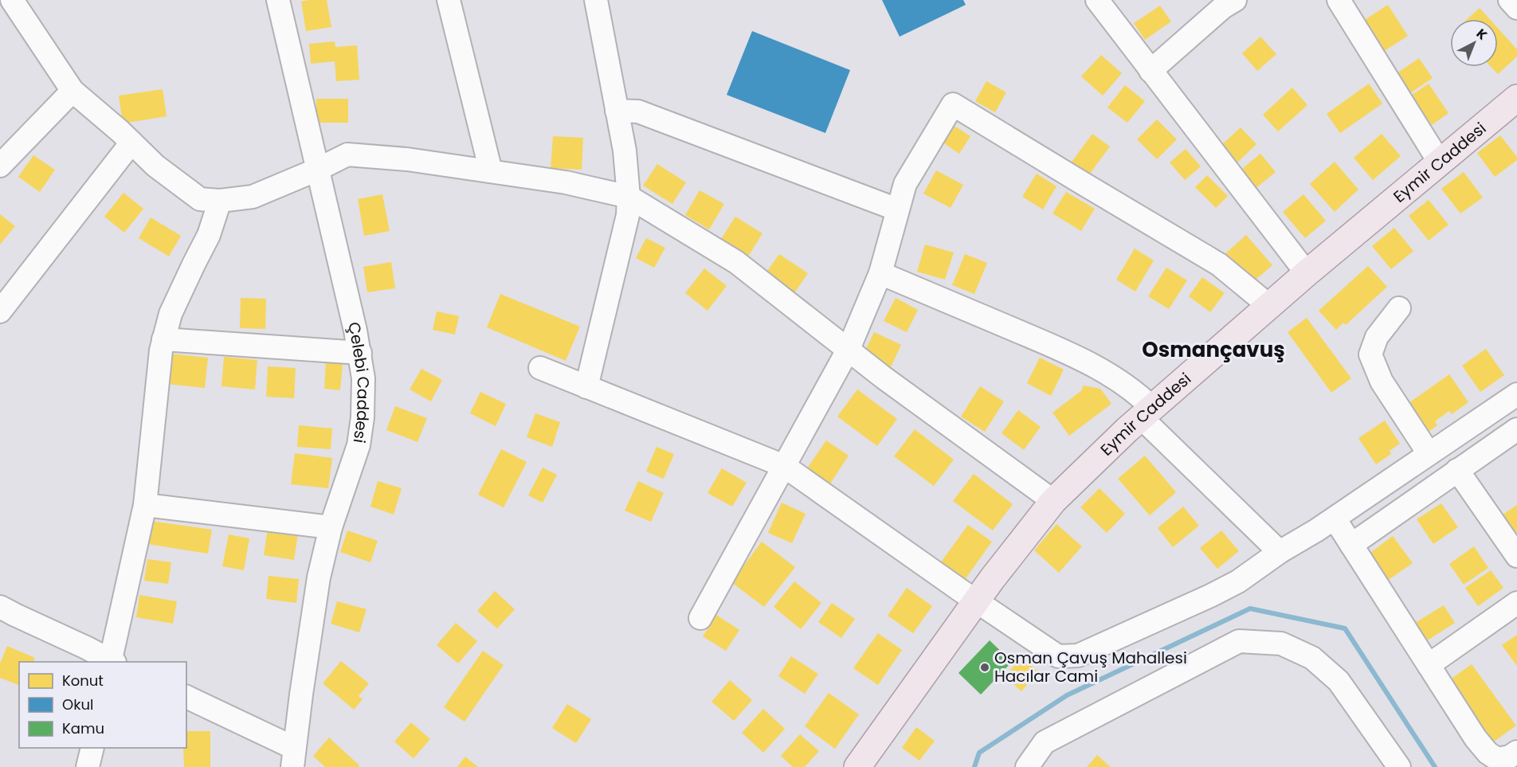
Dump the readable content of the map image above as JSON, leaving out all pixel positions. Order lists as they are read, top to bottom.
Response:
{
  "streets": {
    "main road": ["Eymir Caddesi"],
    "street": ["Çelebi Caddesi"]
  },
  "districts": ["Osmançavuş"],
  "places": ["Osman Çavuş Mahallesi Hacılar Cami"],
  "legend": ["Konut", "Okul", "Kamu"],
  "north": "top right"
}
